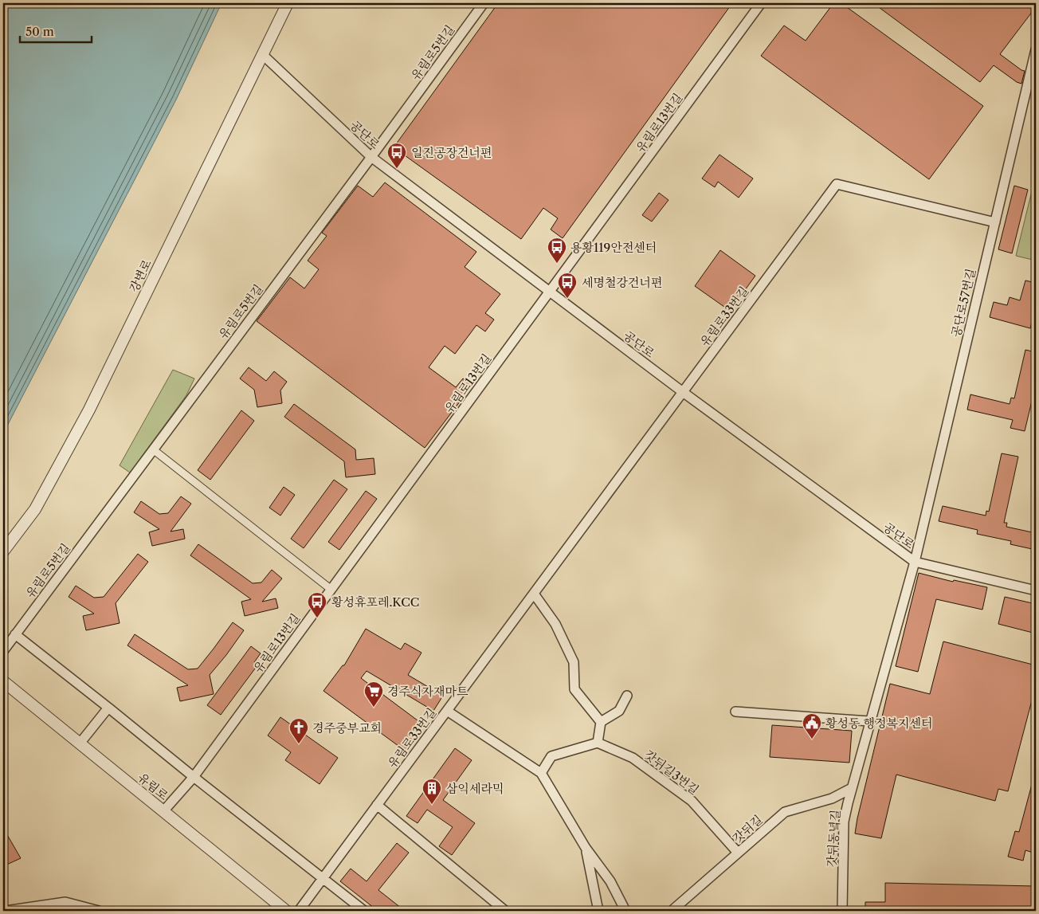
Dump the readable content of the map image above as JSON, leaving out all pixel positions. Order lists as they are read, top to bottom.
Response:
{
  "streets": {
    "street": [
      "유림로5번길",
      "유림로13번길",
      "공단로",
      "강변로",
      "공단로57번길",
      "유림로33번길",
      "갓뒤길3번길",
      "유림로",
      "갓뒤길",
      "갓뒤동녘길"
    ]
  },
  "crossings": [
    ["유림로5번길", "공단로"],
    ["유림로13번길", "공단로"],
    ["유림로13번길", "유림로"],
    ["공단로", "강변로"],
    ["공단로", "공단로57번길"],
    ["공단로", "유림로33번길"],
    ["공단로", "갓뒤동녘길"],
    ["공단로57번길", "유림로33번길"],
    ["공단로57번길", "갓뒤동녘길"],
    ["갓뒤길3번길", "갓뒤길"],
    ["갓뒤길", "갓뒤동녘길"]
  ],
  "places": {
    "bus stop": [
      "일진공장건너편",
      "용황119안전센터",
      "세명철강건너편",
      "황성휴포레.KCC"
    ],
    "supermarket": ["경주식자재마트"],
    "public building": ["황성동 행정복지센터"],
    "church": ["경주중부교회"],
    "building": ["삼익세라믹"]
  },
  "scale_bar": "50 m"
}
